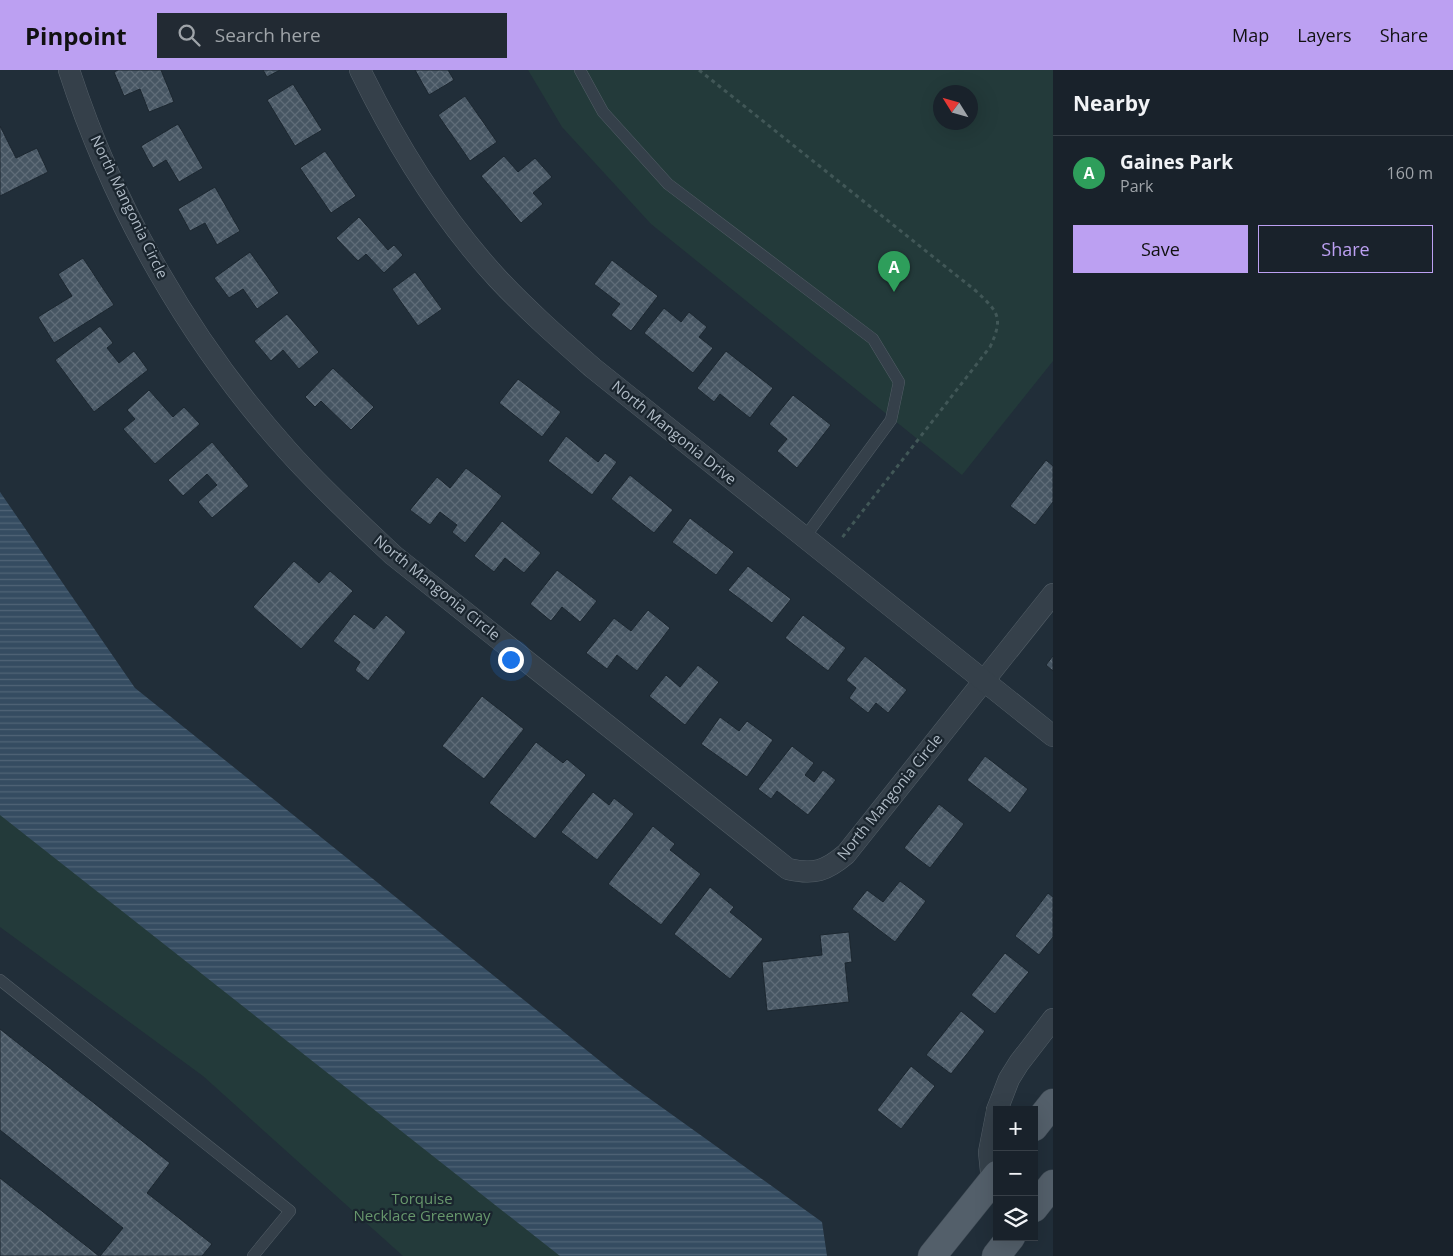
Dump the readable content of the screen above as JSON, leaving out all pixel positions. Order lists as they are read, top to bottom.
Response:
{
  "streets": {
    "street": ["North Mangonia Circle", "North Mangonia Drive"]
  },
  "crossings": [
    ["North Mangonia Circle", "North Mangonia Drive"]
  ],
  "parks": ["Torquise Necklace Greenway"],
  "north": "top left",
  "page": {
    "header": "Pinpoint",
    "search": "Search here",
    "nav": ["Map", "Layers", "Share"],
    "heading": "Nearby",
    "list": [
      {
        "mark": "A",
        "name": "Gaines Park",
        "note": "Park",
        "value": "160 m"
      }
    ],
    "buttons": ["Save", "Share"],
    "pins": "A",
    "map_buttons": ["+", "−"]
  }
}
